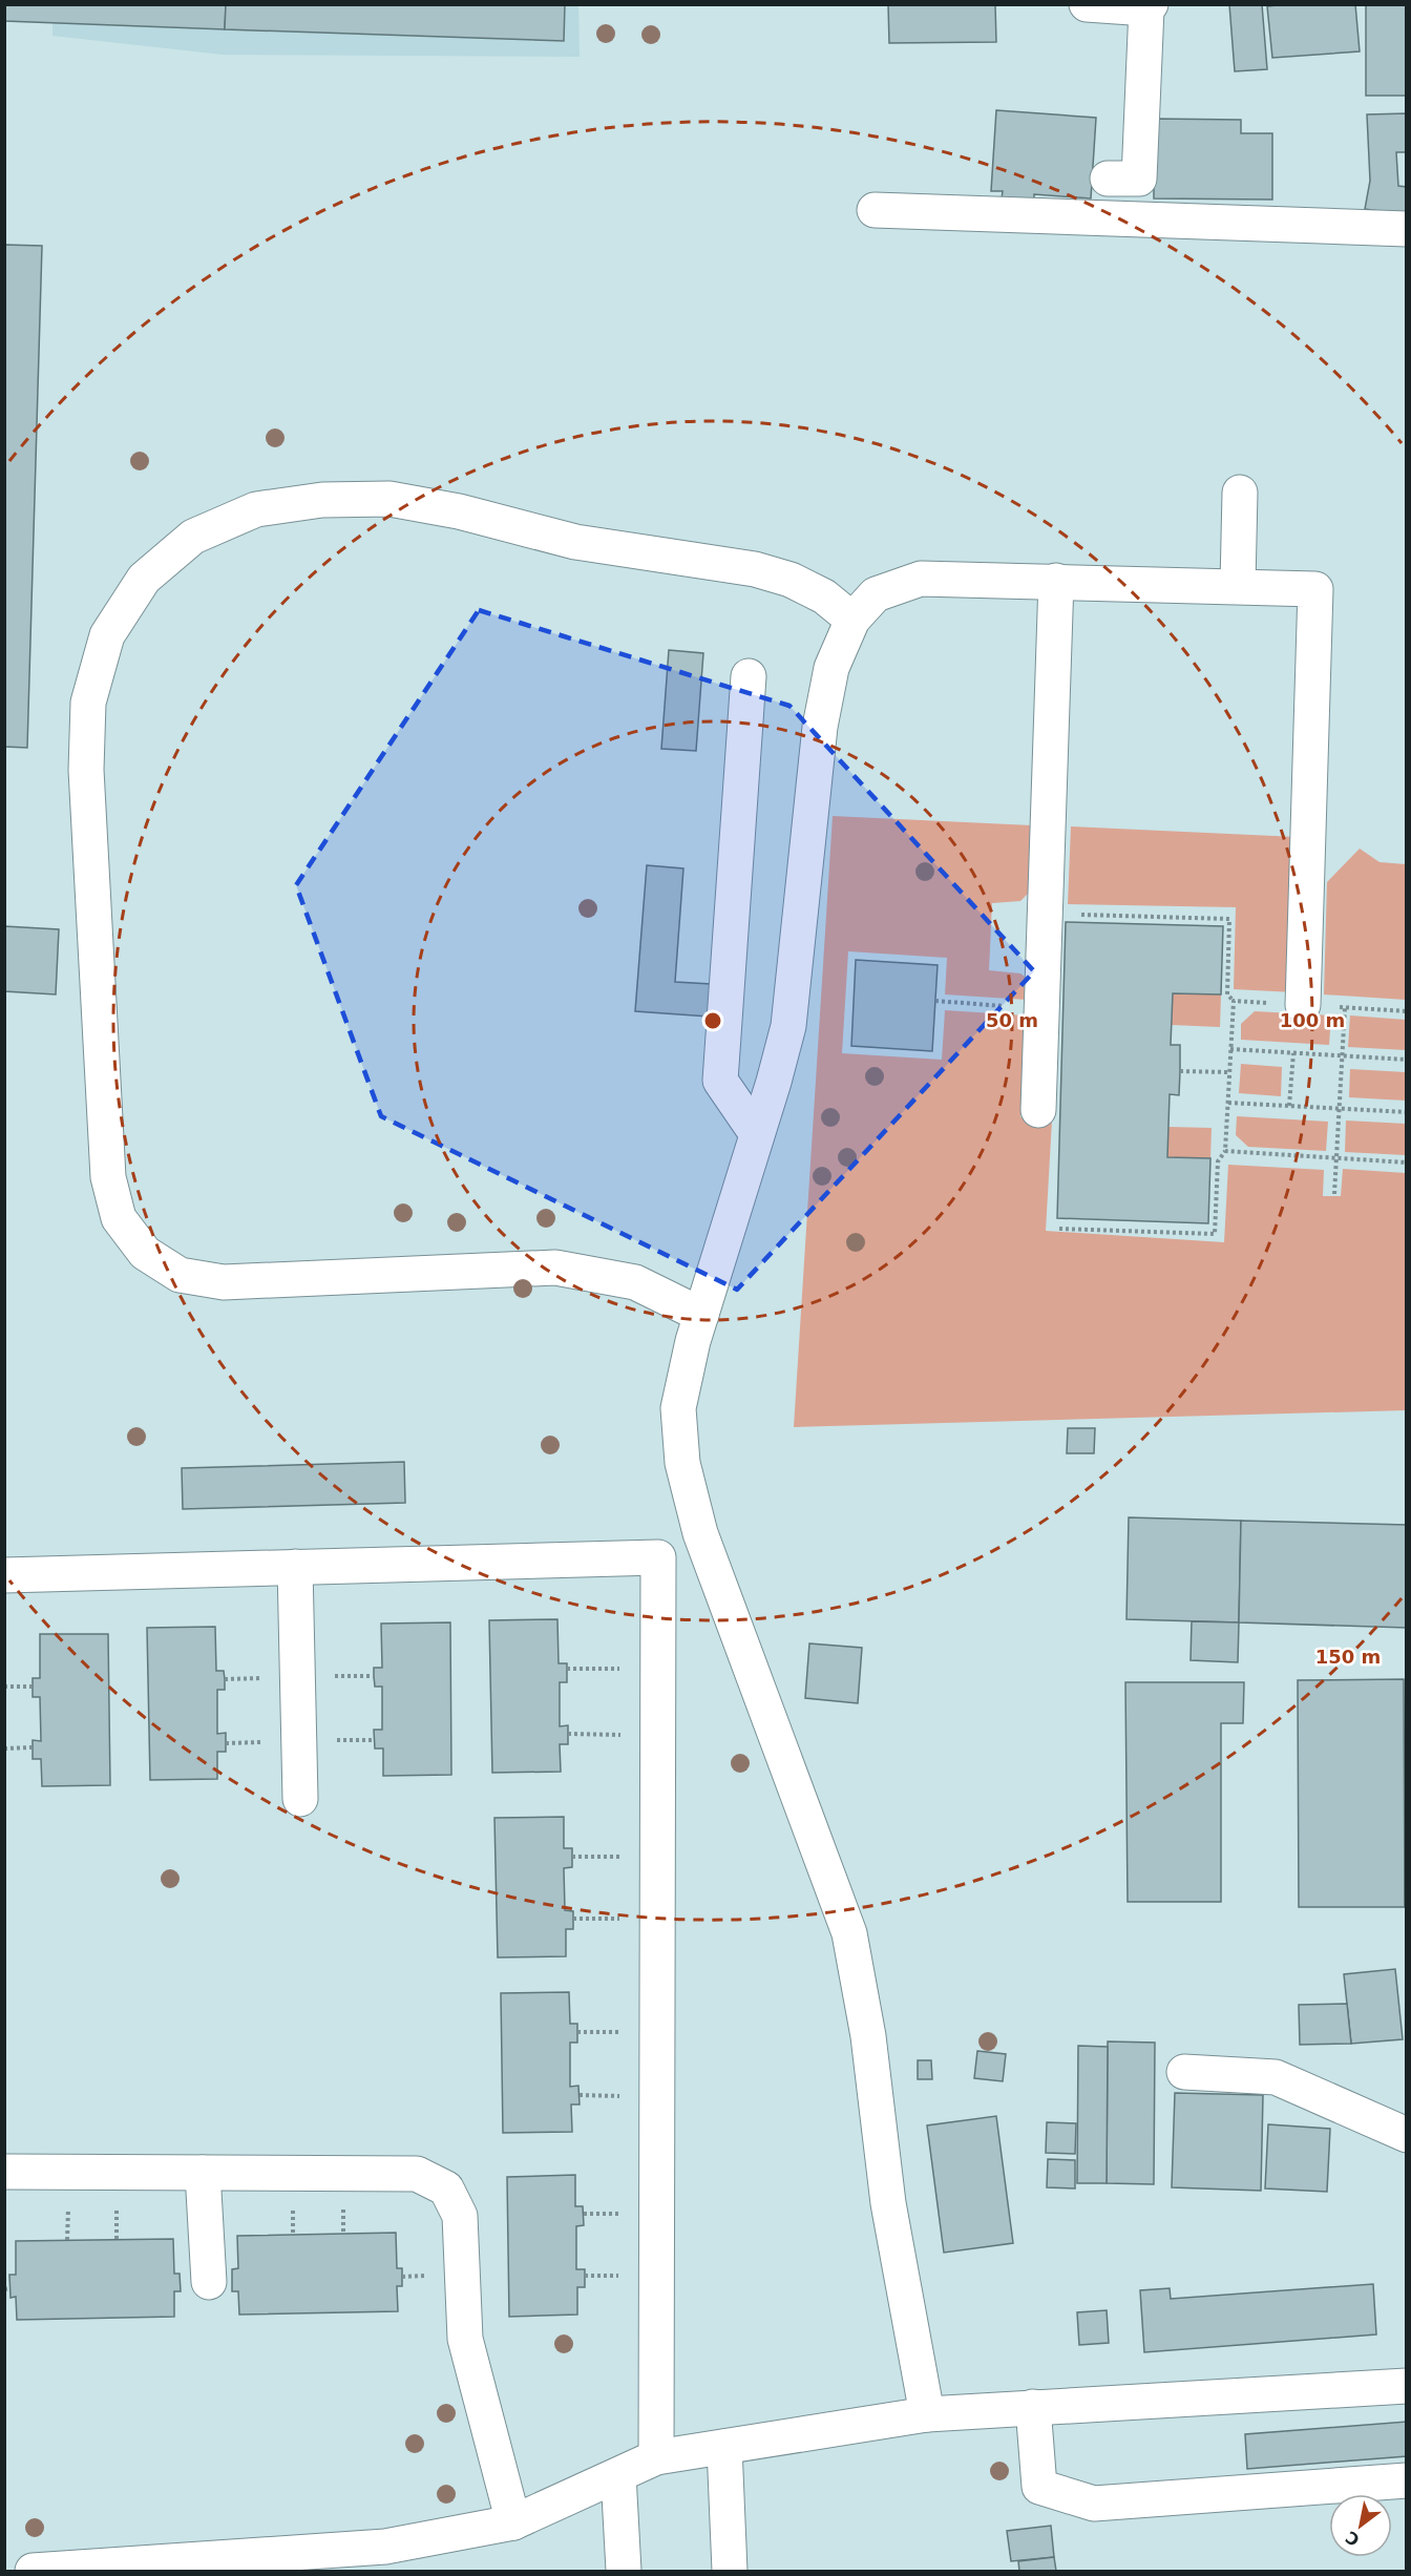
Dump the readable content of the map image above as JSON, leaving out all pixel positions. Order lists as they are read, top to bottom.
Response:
{
  "north": "bottom left",
  "rings": ["50 m", "100 m", "150 m"]
}
